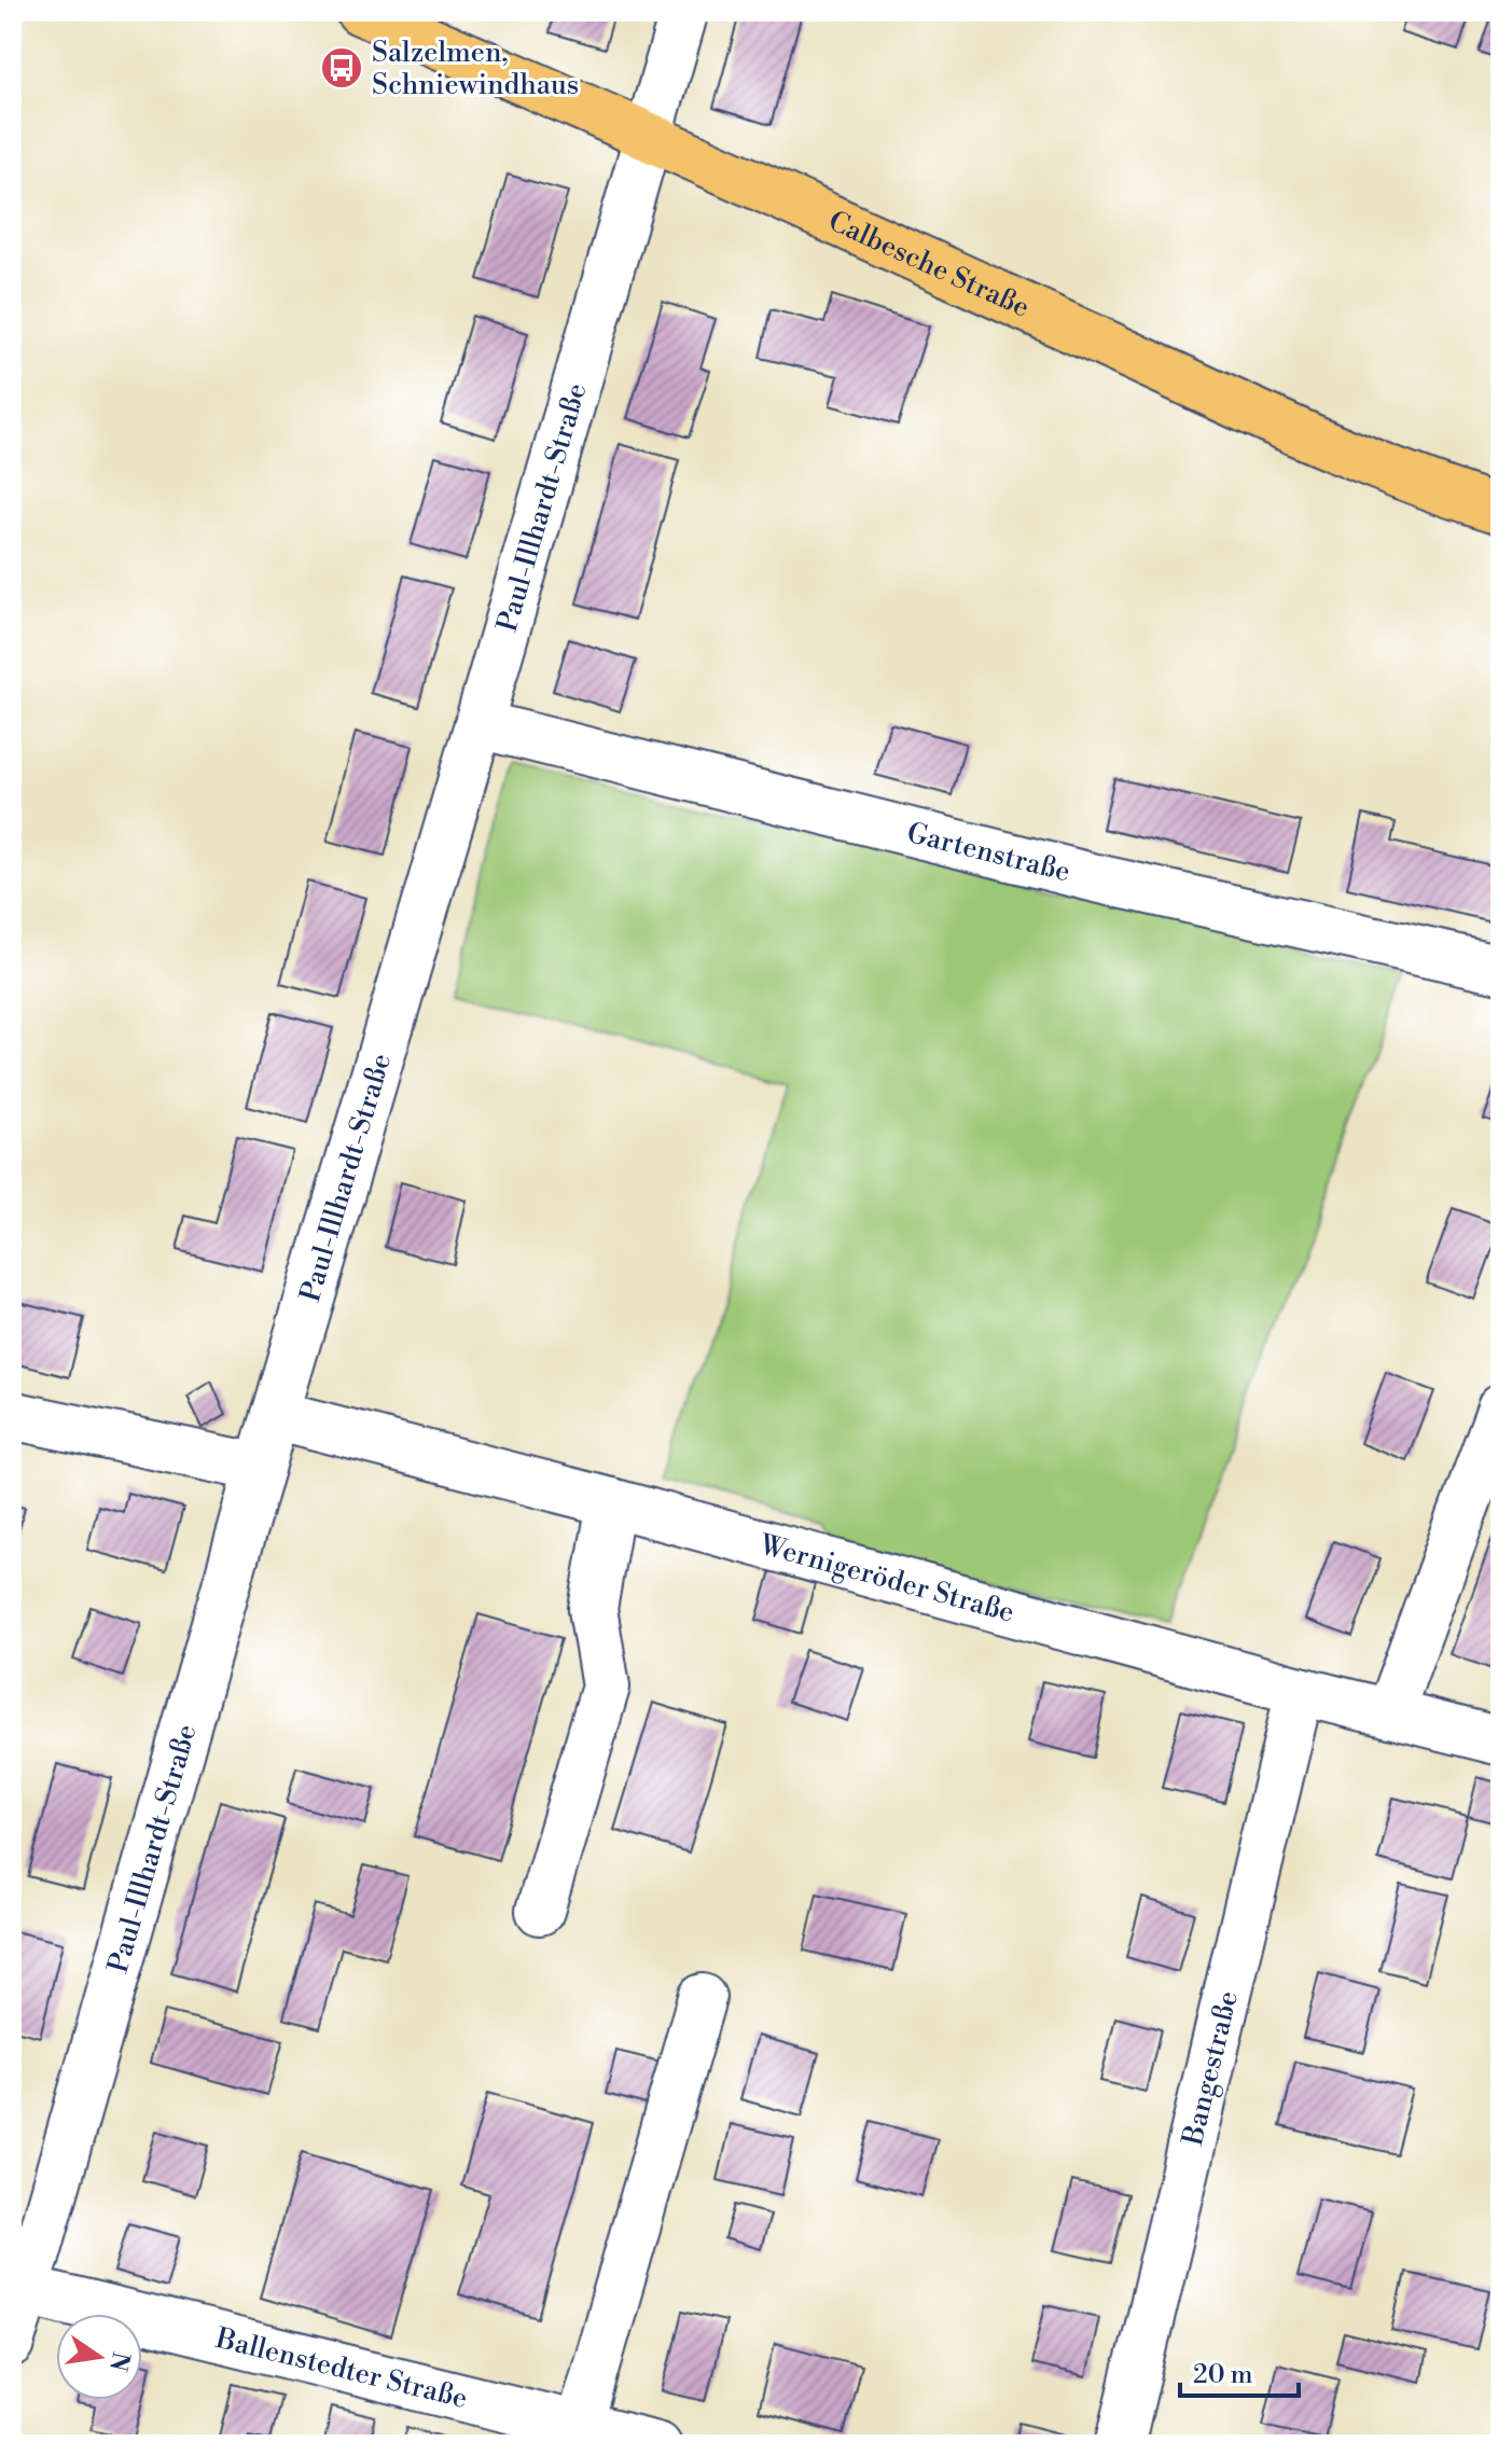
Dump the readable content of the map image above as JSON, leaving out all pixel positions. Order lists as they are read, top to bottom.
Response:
{
  "streets": {
    "main road": ["Calbesche Straße"],
    "street": [
      "Paul-Illhardt-Straße",
      "Gartenstraße",
      "Wernigeröder Straße",
      "Bangestraße",
      "Ballenstedter Straße"
    ]
  },
  "crossings": [
    ["Calbesche Straße", "Paul-Illhardt-Straße"],
    ["Paul-Illhardt-Straße", "Gartenstraße"],
    ["Paul-Illhardt-Straße", "Wernigeröder Straße"],
    ["Paul-Illhardt-Straße", "Ballenstedter Straße"],
    ["Wernigeröder Straße", "Bangestraße"]
  ],
  "places": {
    "bus stop": ["Salzelmen, Schniewindhaus"]
  },
  "scale_bar": "20 m",
  "north": "right"
}
